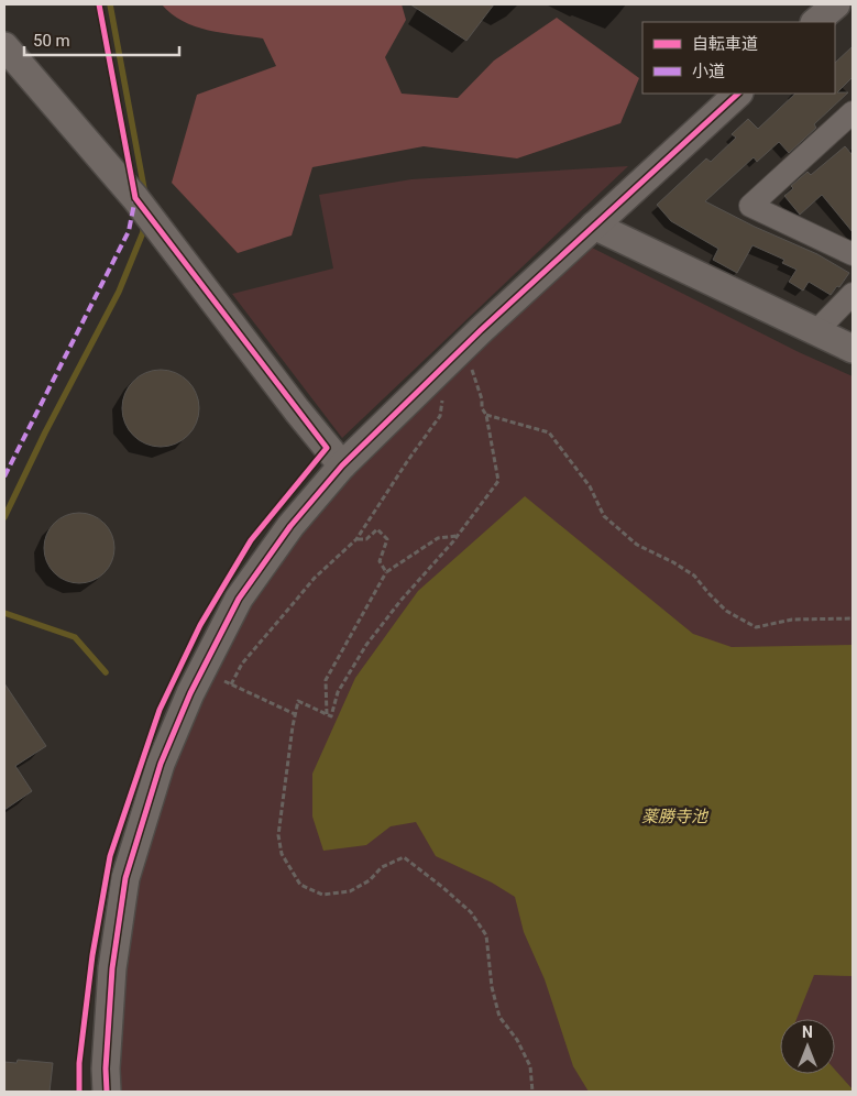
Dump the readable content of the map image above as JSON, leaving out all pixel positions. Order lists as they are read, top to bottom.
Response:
{
  "water": ["薬勝寺池"],
  "legend": ["自転車道", "小道"],
  "scale_bar": "50 m",
  "north": "top"
}
